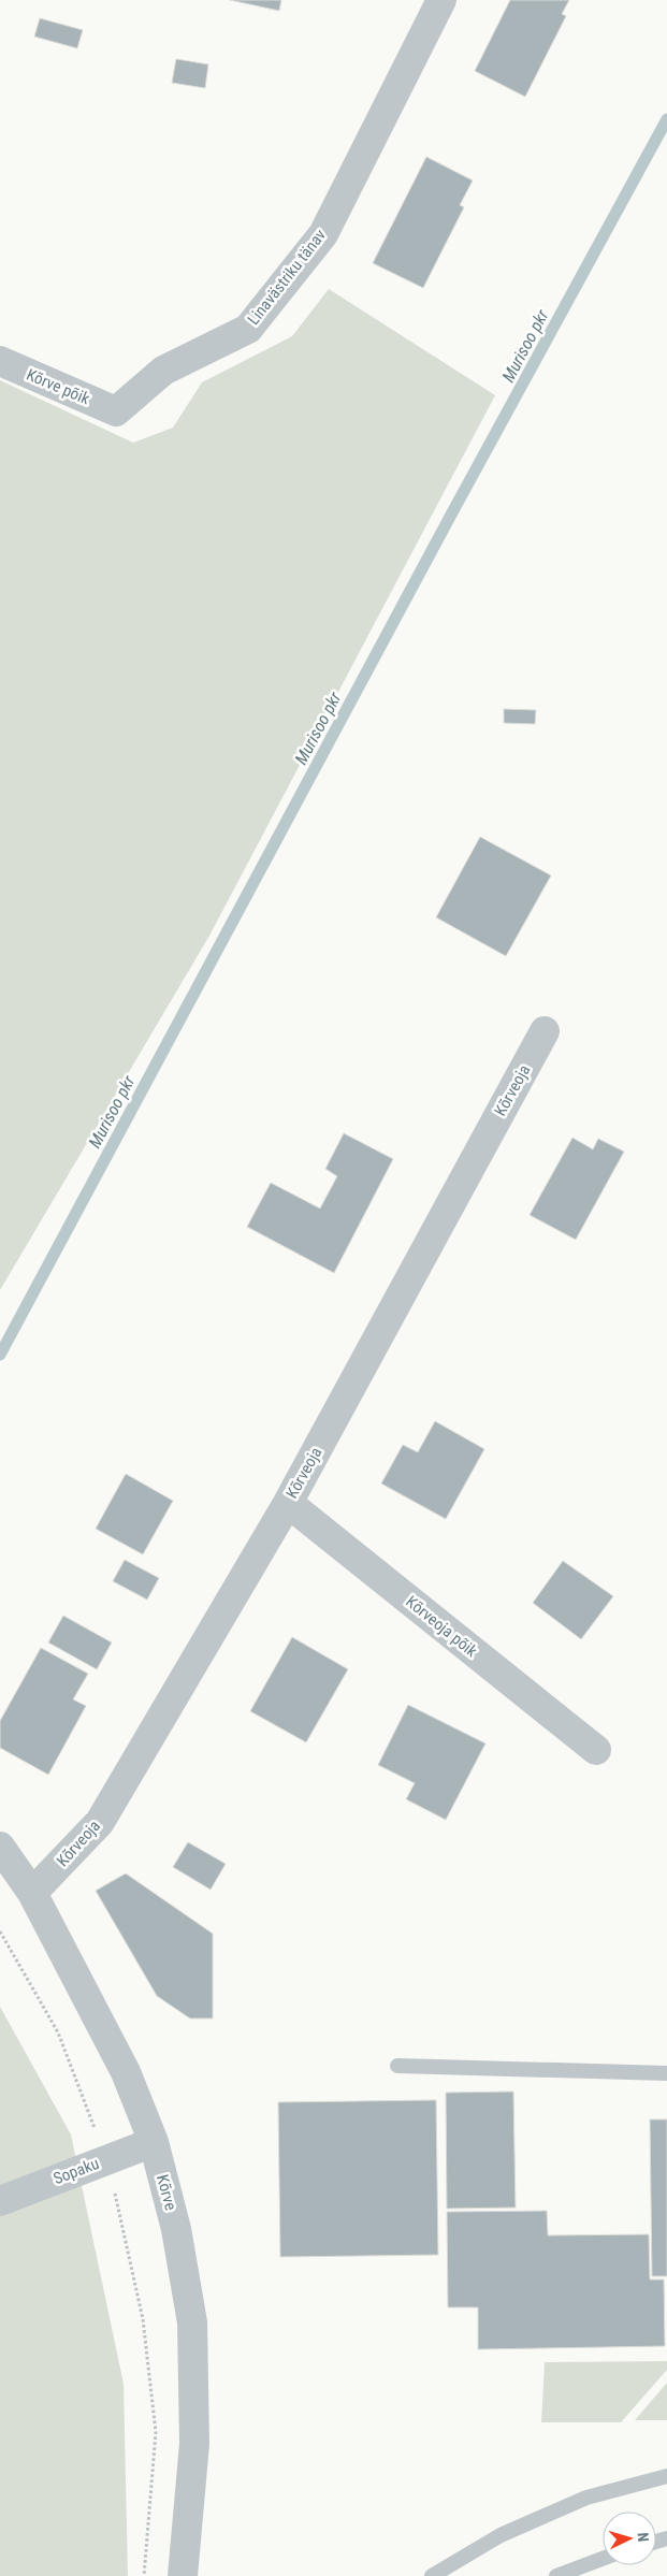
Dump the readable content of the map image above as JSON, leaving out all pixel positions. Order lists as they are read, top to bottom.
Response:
{
  "streets": {
    "street": [
      "Linavästriku tänav",
      "Kõrve põik",
      "Kõrveoja",
      "Kõrveoja põik",
      "Sopaku",
      "Kõrve"
    ]
  },
  "crossings": [
    ["Linavästriku tänav", "Kõrve põik"],
    ["Kõrveoja", "Kõrveoja põik"],
    ["Kõrveoja", "Kõrve"],
    ["Sopaku", "Kõrve"]
  ],
  "water": ["Murisoo pkr"],
  "north": "right"
}
